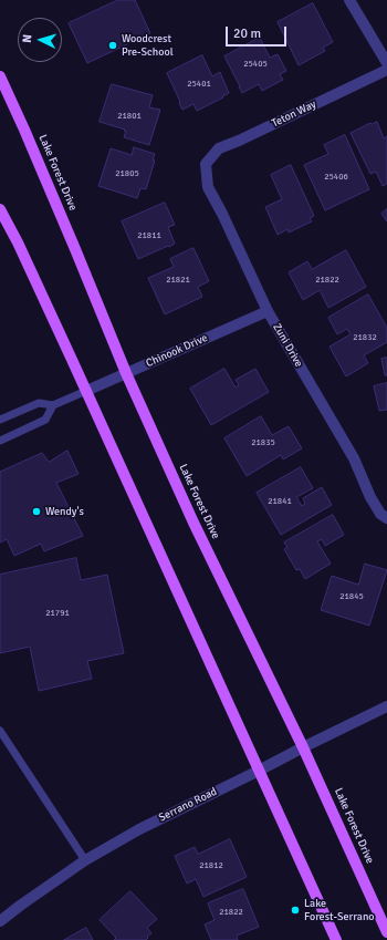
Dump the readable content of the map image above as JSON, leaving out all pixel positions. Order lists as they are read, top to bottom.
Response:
{
  "streets": {
    "main road": ["Lake Forest Drive"],
    "street": [
      "Teton Way",
      "Zuni Drive",
      "Chinook Drive",
      "Serrano Road"
    ]
  },
  "crossings": [
    ["Teton Way", "Zuni Drive"],
    ["Lake Forest Drive", "Chinook Drive"],
    ["Lake Forest Drive", "Serrano Road"],
    ["Zuni Drive", "Chinook Drive"]
  ],
  "places": ["Woodcrest Pre-School", "Wendy's", "Lake Forest-Serrano"],
  "house_numbers": [
    "25405",
    "25401",
    "21801",
    "21805",
    "25406",
    "21811",
    "21821",
    "21822",
    "21832",
    "21835",
    "21841",
    "21845",
    "21791",
    "21812",
    "21822"
  ],
  "scale_bar": "20 m",
  "north": "left"
}
